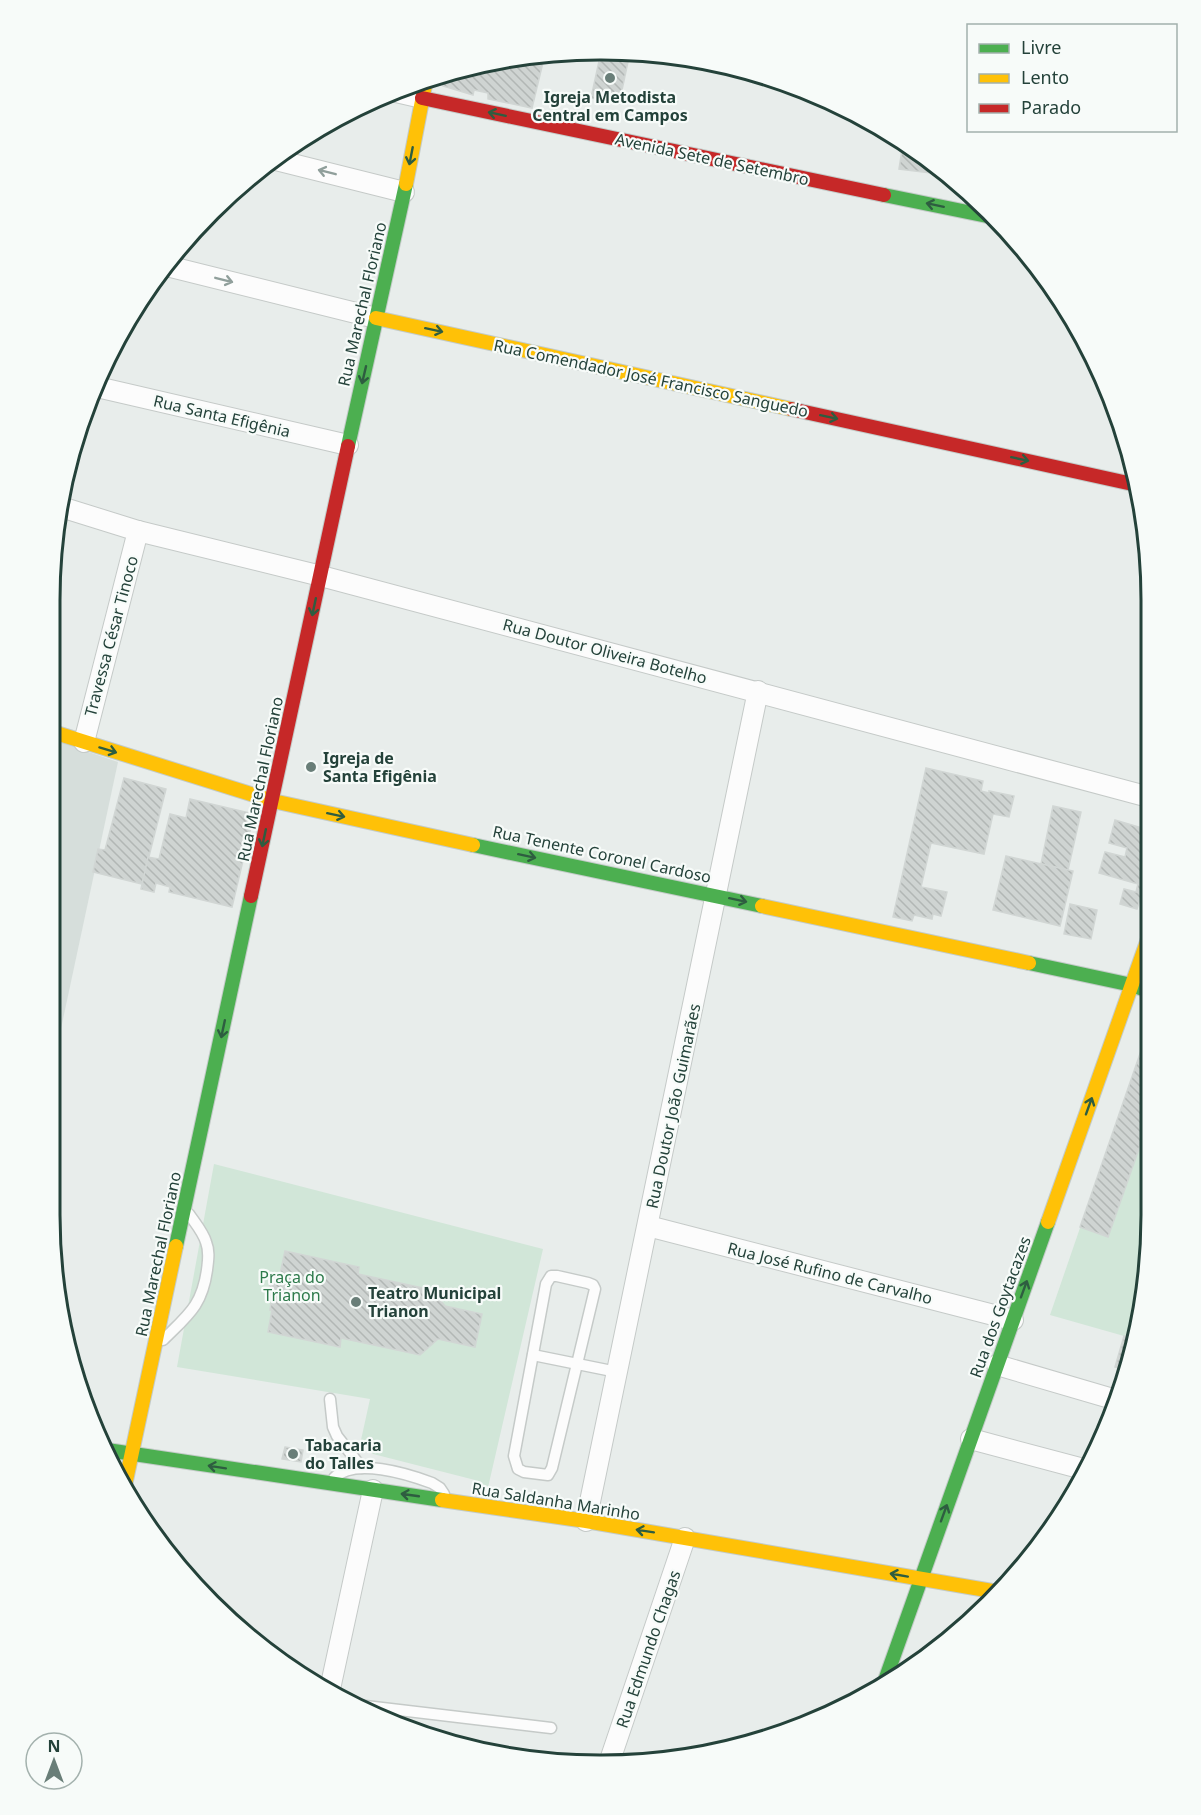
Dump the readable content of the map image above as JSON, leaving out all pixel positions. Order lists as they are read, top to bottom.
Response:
{
  "streets": {
    "main road": [
      "Avenida Sete de Setembro",
      "Rua Marechal Floriano",
      "Rua Comendador José Francisco Sanguedo",
      "Rua Tenente Coronel Cardoso",
      "Rua dos Goytacazes",
      "Rua Saldanha Marinho"
    ],
    "street": [
      "Rua Santa Efigênia",
      "Travessa César Tinoco",
      "Rua Doutor Oliveira Botelho",
      "Rua Doutor João Guimarães",
      "Rua José Rufino de Carvalho",
      "Rua Edmundo Chagas"
    ]
  },
  "crossings": [
    ["Rua Marechal Floriano", "Rua Comendador José Francisco Sanguedo"],
    ["Rua Marechal Floriano", "Rua Santa Efigênia"],
    ["Rua Marechal Floriano", "Rua Doutor Oliveira Botelho"],
    ["Rua Marechal Floriano", "Rua Tenente Coronel Cardoso"],
    ["Rua Marechal Floriano", "Rua Saldanha Marinho"],
    ["Travessa César Tinoco", "Rua Doutor Oliveira Botelho"],
    ["Travessa César Tinoco", "Rua Tenente Coronel Cardoso"],
    ["Rua Doutor Oliveira Botelho", "Rua Doutor João Guimarães"],
    ["Rua Tenente Coronel Cardoso", "Rua Doutor João Guimarães"],
    ["Rua Tenente Coronel Cardoso", "Rua dos Goytacazes"],
    ["Rua Doutor João Guimarães", "Rua José Rufino de Carvalho"],
    ["Rua Doutor João Guimarães", "Rua Saldanha Marinho"],
    ["Rua José Rufino de Carvalho", "Rua dos Goytacazes"],
    ["Rua dos Goytacazes", "Rua Saldanha Marinho"],
    ["Rua Saldanha Marinho", "Rua Edmundo Chagas"]
  ],
  "one_way": [
    "Avenida Sete de Setembro",
    "Rua Marechal Floriano",
    "Rua Comendador José Francisco Sanguedo",
    "Rua Tenente Coronel Cardoso",
    "Rua dos Goytacazes",
    "Rua Saldanha Marinho"
  ],
  "parks": ["Praça do Trianon"],
  "places": [
    "Igreja Metodista Central em Campos",
    "Igreja de Santa Efigênia",
    "Teatro Municipal Trianon",
    "Tabacaria do Talles"
  ],
  "legend": ["Livre", "Lento", "Parado"],
  "north": "top"
}
